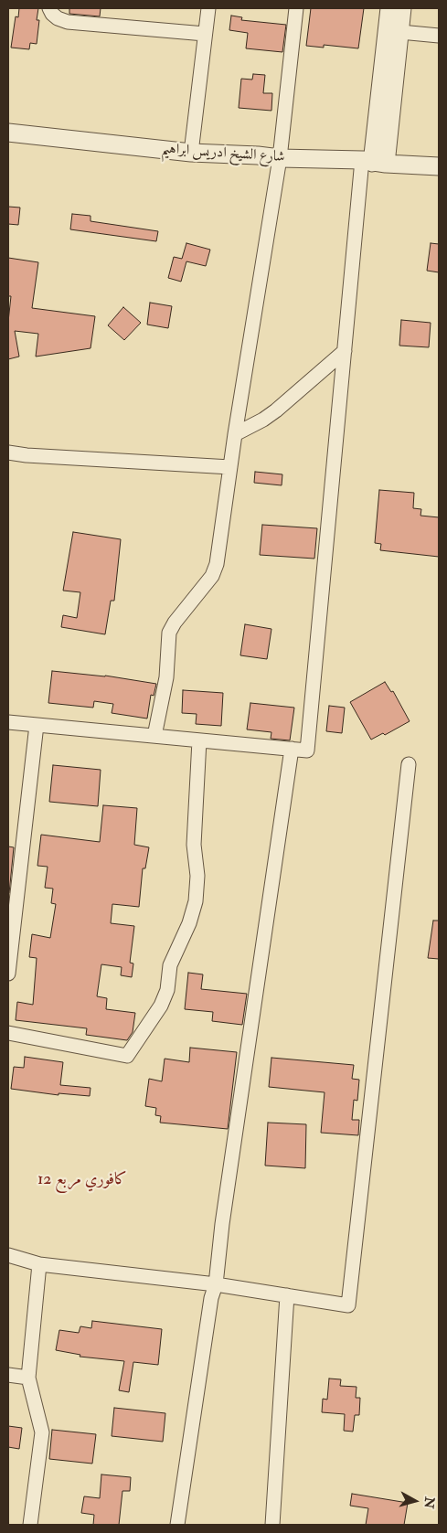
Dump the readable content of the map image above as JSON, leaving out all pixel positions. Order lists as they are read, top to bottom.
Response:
{
  "streets": {
    "street": ["شارع الشيخ ادريس ابراهيم"]
  },
  "districts": ["كافوري مربع 12"],
  "north": "right"
}
